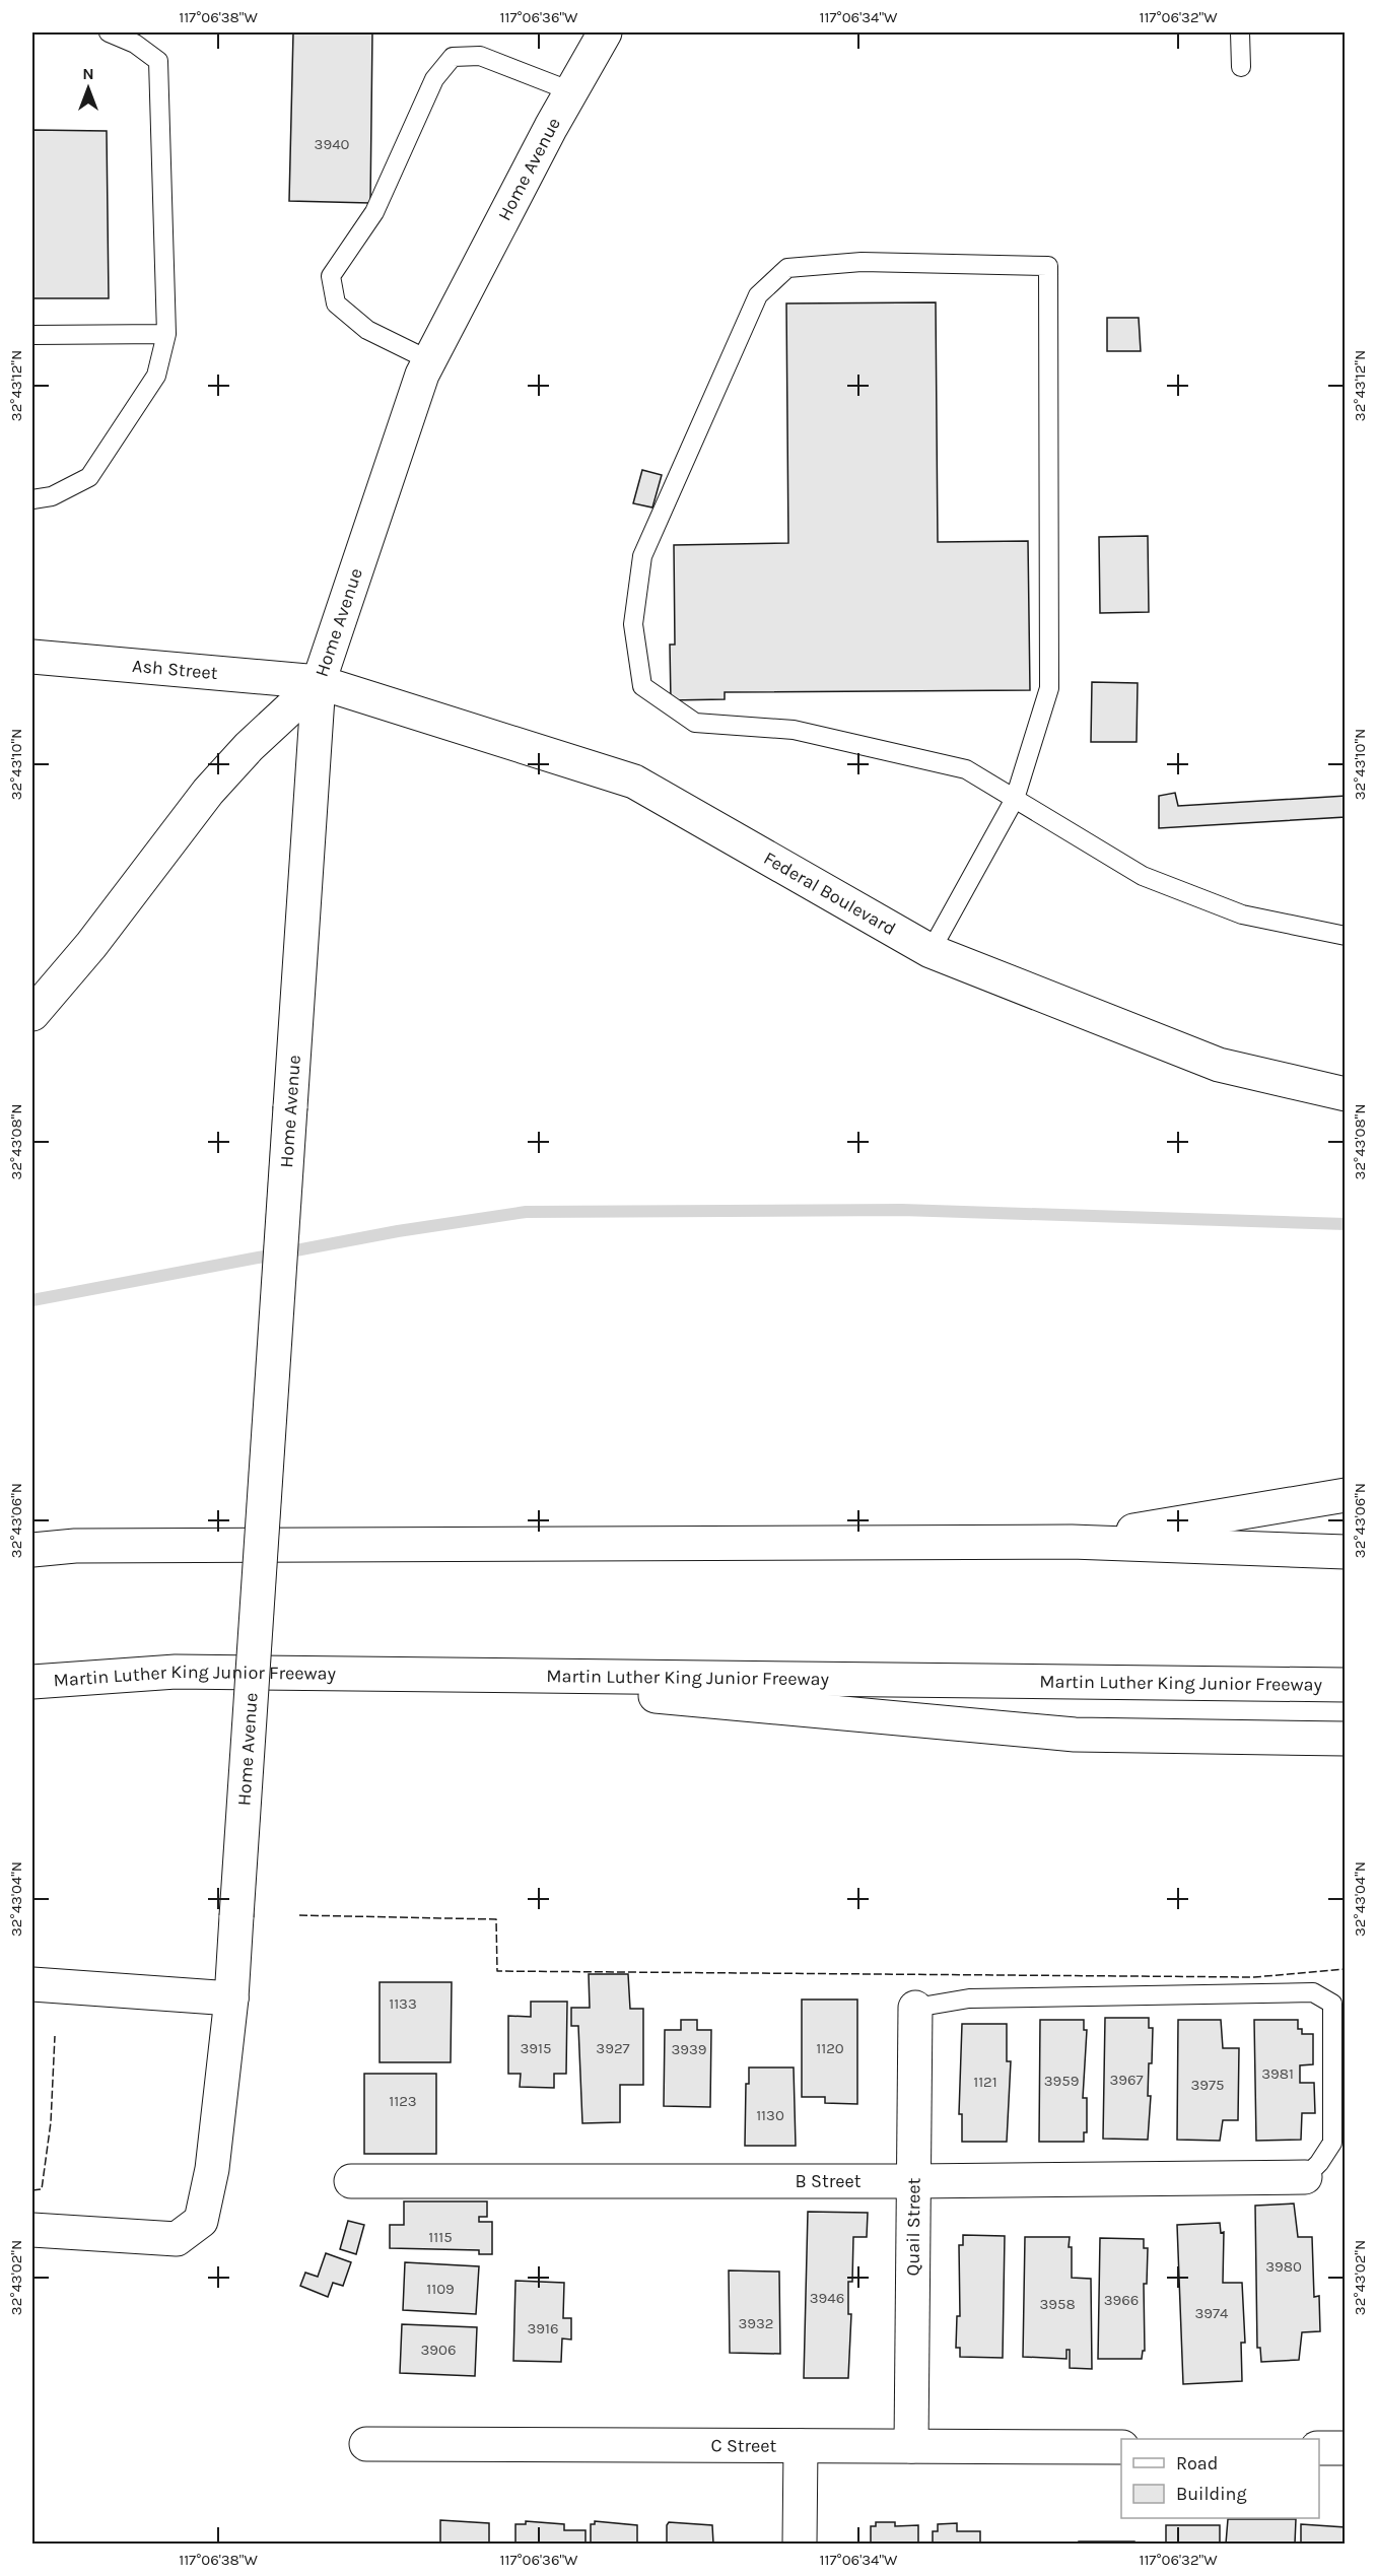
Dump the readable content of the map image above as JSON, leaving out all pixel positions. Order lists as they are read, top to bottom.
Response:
{
  "streets": {
    "main road": [
      "Home Avenue",
      "Ash Street",
      "Federal Boulevard",
      "Martin Luther King Junior Freeway",
      "B Street",
      "Quail Street",
      "C Street"
    ]
  },
  "crossings": [
    ["Home Avenue", "Ash Street"],
    ["Home Avenue", "Federal Boulevard"],
    ["Ash Street", "Federal Boulevard"],
    ["B Street", "Quail Street"],
    ["Quail Street", "C Street"]
  ],
  "house_numbers": [
    "3940",
    "1133",
    "3915",
    "3927",
    "1120",
    "3939",
    "3981",
    "3967",
    "3959",
    "1121",
    "3975",
    "1123",
    "1130",
    "1115",
    "3980",
    "1109",
    "3946",
    "3966",
    "3958",
    "3974",
    "3932",
    "3916",
    "3906"
  ],
  "legend": ["Road", "Building"],
  "north": "top",
  "coordinates": [
    "117°06'38\"W",
    "117°06'36\"W",
    "117°06'34\"W",
    "117°06'32\"W",
    "32°43'12\"N",
    "32°43'10\"N",
    "32°43'08\"N",
    "32°43'06\"N",
    "32°43'04\"N",
    "32°43'02\"N"
  ]
}
